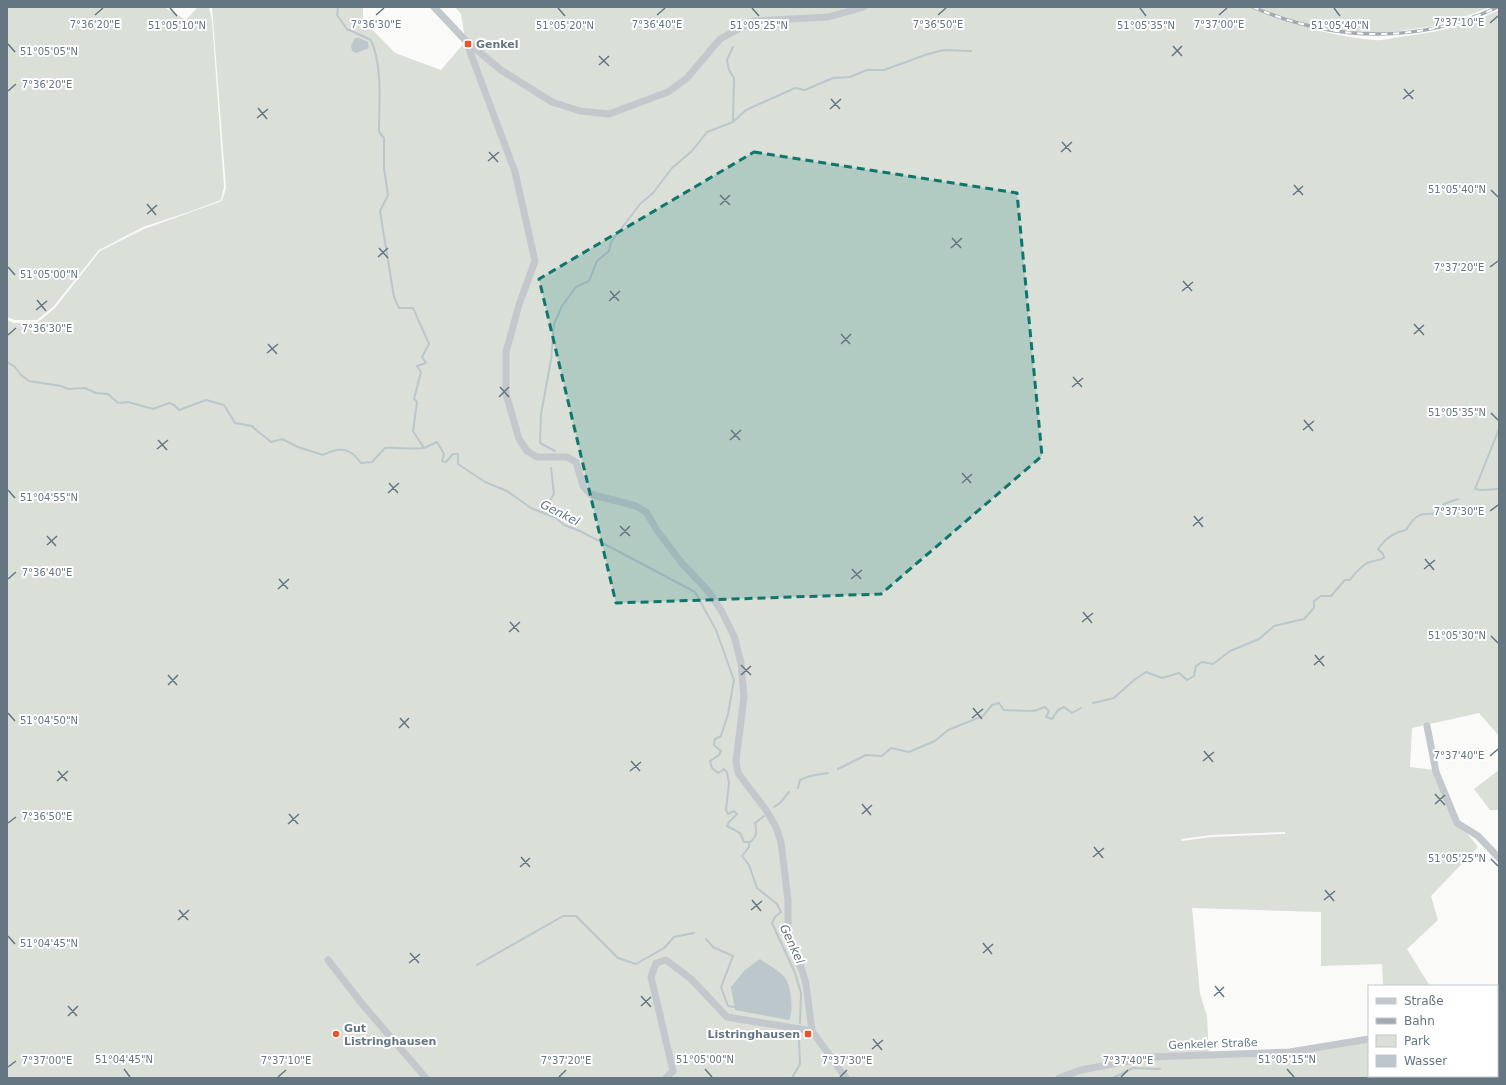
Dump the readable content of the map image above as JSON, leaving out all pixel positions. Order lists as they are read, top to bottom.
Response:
{
  "streets": {
    "street": ["Genkeler Straße"]
  },
  "water": ["Genkel"],
  "places": {
    "transit": ["Genkel", "Listringhausen"],
    "other": ["Gut Listringhausen"]
  },
  "legend": [
    "Straße",
    "Bahn",
    "Park",
    "Wasser"
  ],
  "coordinates": [
    "7°37'10\"E",
    "7°36'20\"E",
    "7°36'30\"E",
    "7°36'40\"E",
    "7°36'50\"E",
    "7°37'00\"E",
    "51°05'20\"N",
    "51°05'25\"N",
    "51°05'35\"N",
    "51°05'10\"N",
    "51°05'40\"N",
    "51°05'05\"N",
    "7°37'20\"E",
    "51°05'00\"N",
    "51°04'55\"N",
    "7°37'30\"E",
    "51°05'30\"N",
    "51°04'50\"N",
    "7°37'40\"E",
    "51°04'45\"N",
    "51°05'15\"N"
  ]
}
